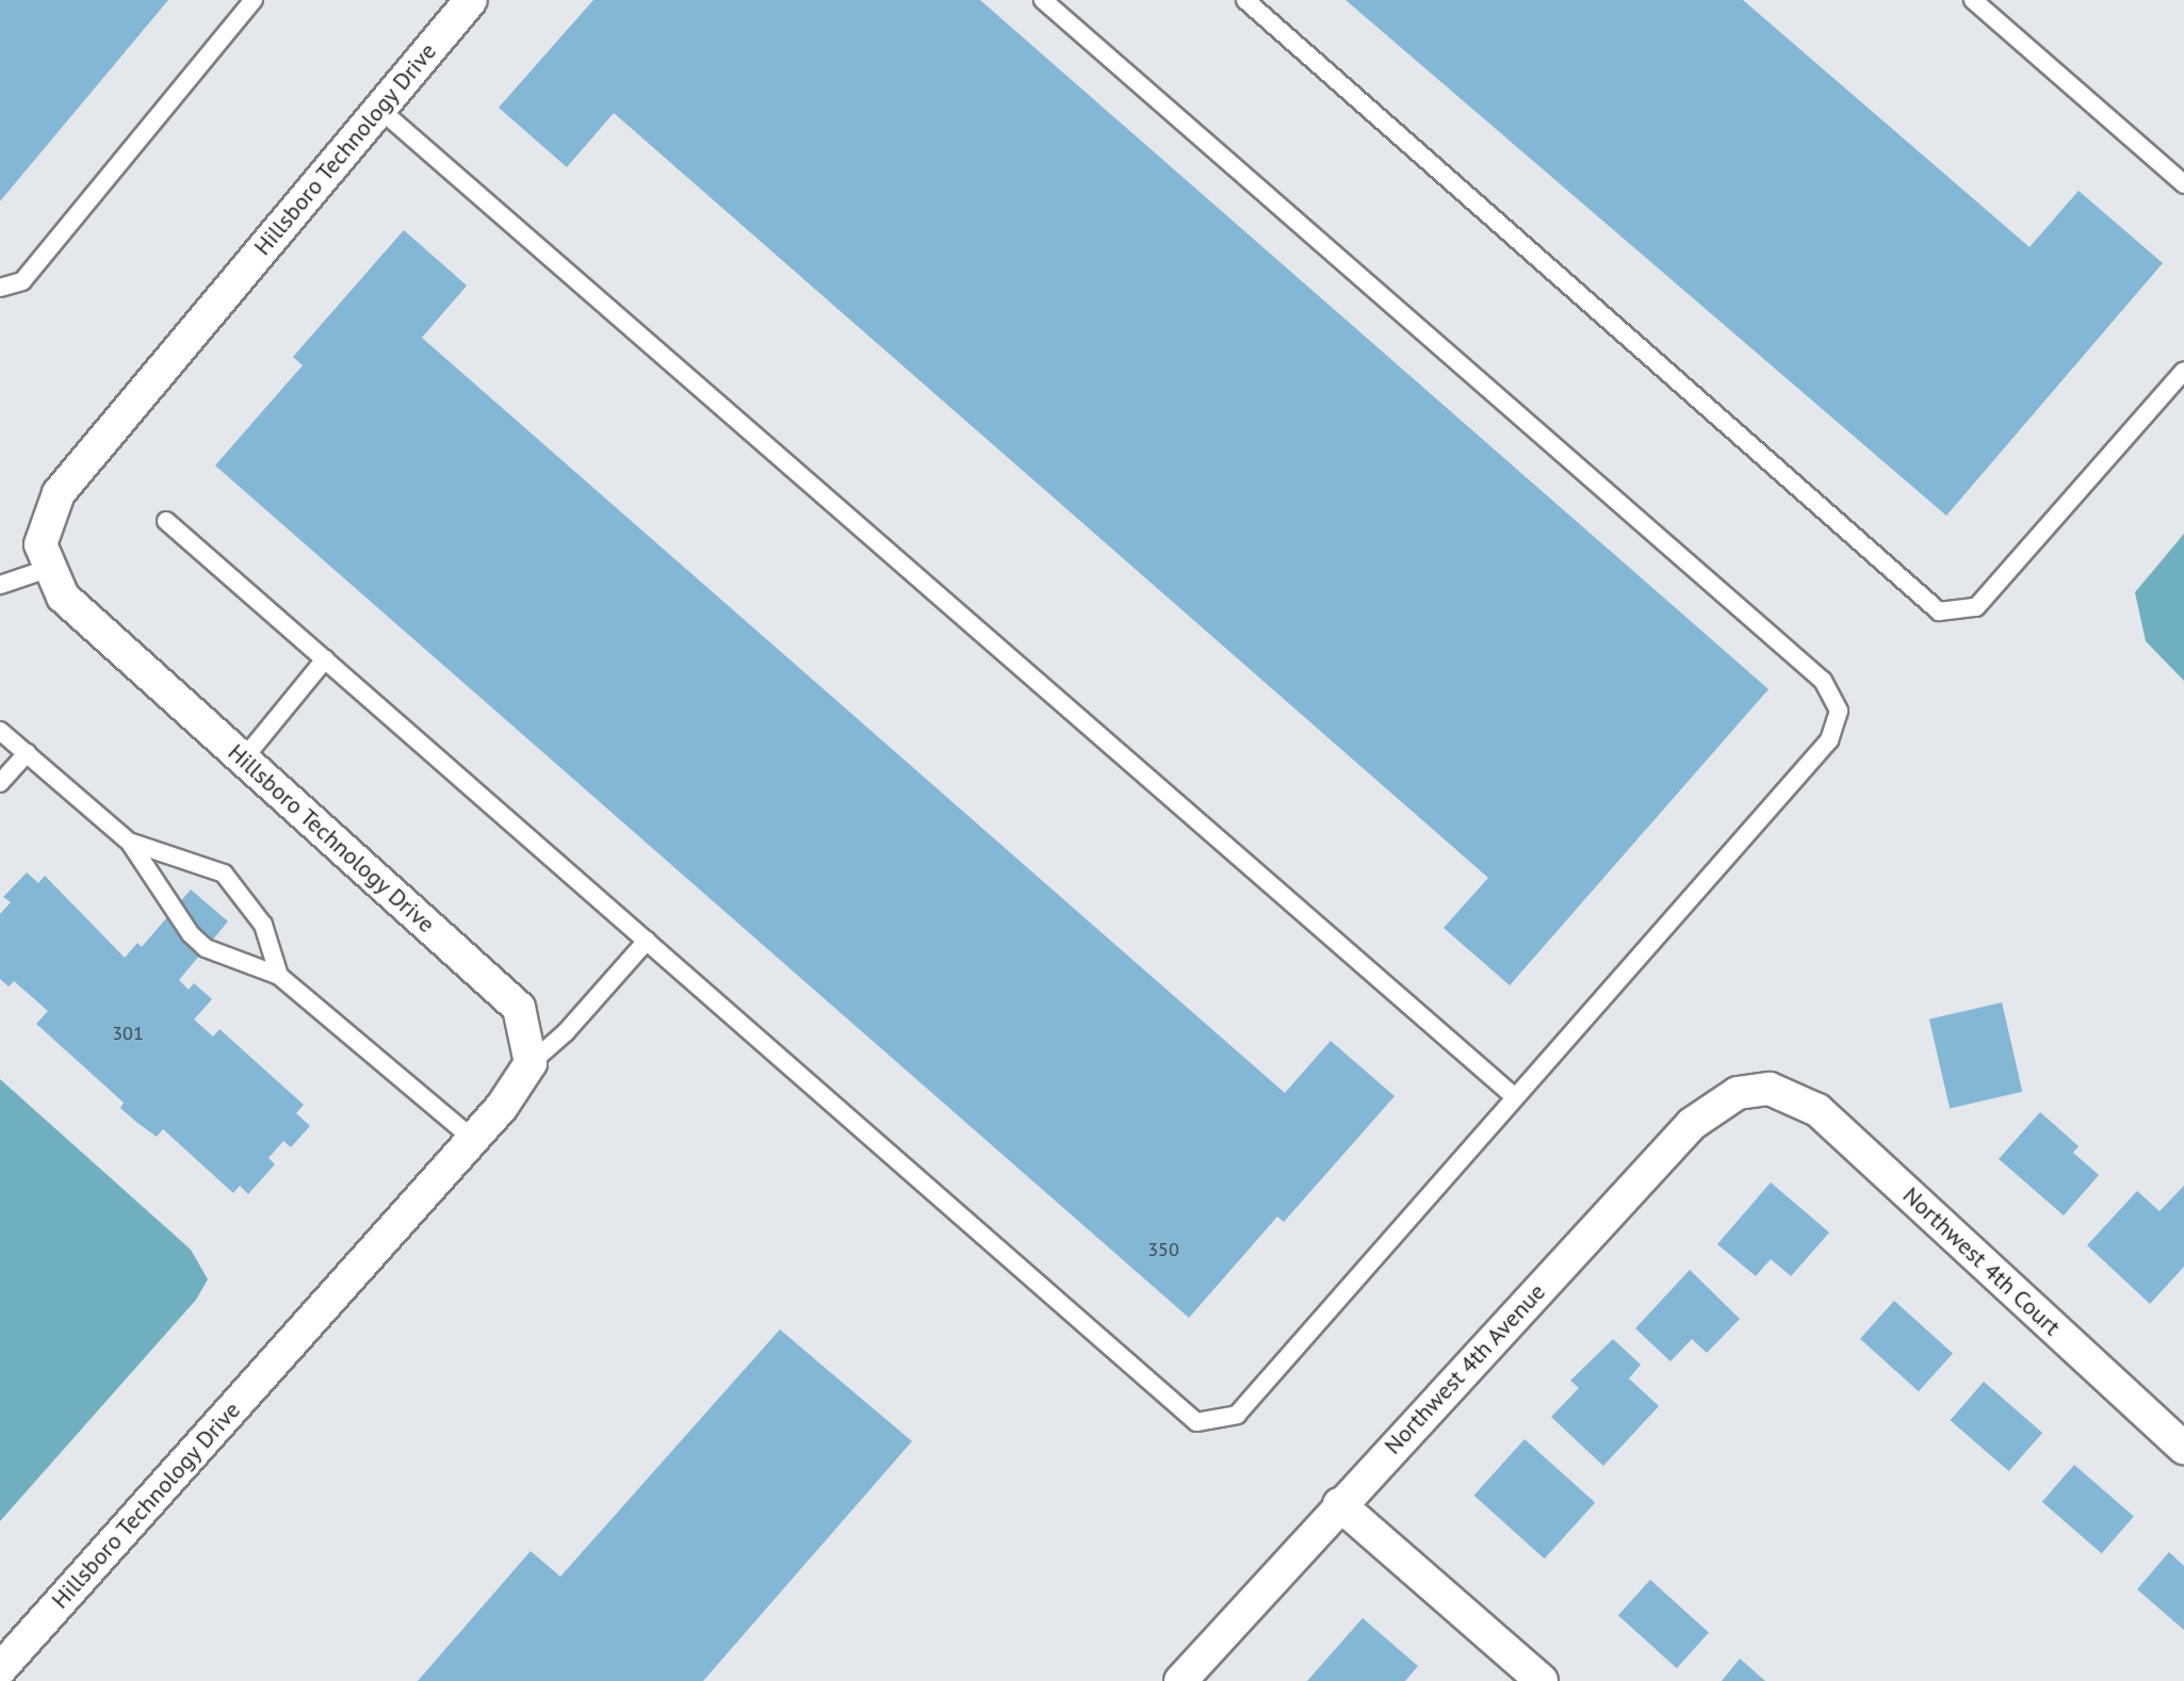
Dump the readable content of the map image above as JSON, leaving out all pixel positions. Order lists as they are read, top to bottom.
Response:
{
  "streets": {
    "street": ["Hillsboro Technology Drive", "Northwest 4th Court", "Northwest 4th Avenue"]
  },
  "crossings": [
    ["Northwest 4th Court", "Northwest 4th Avenue"]
  ],
  "house_numbers": ["301", "350"]
}
